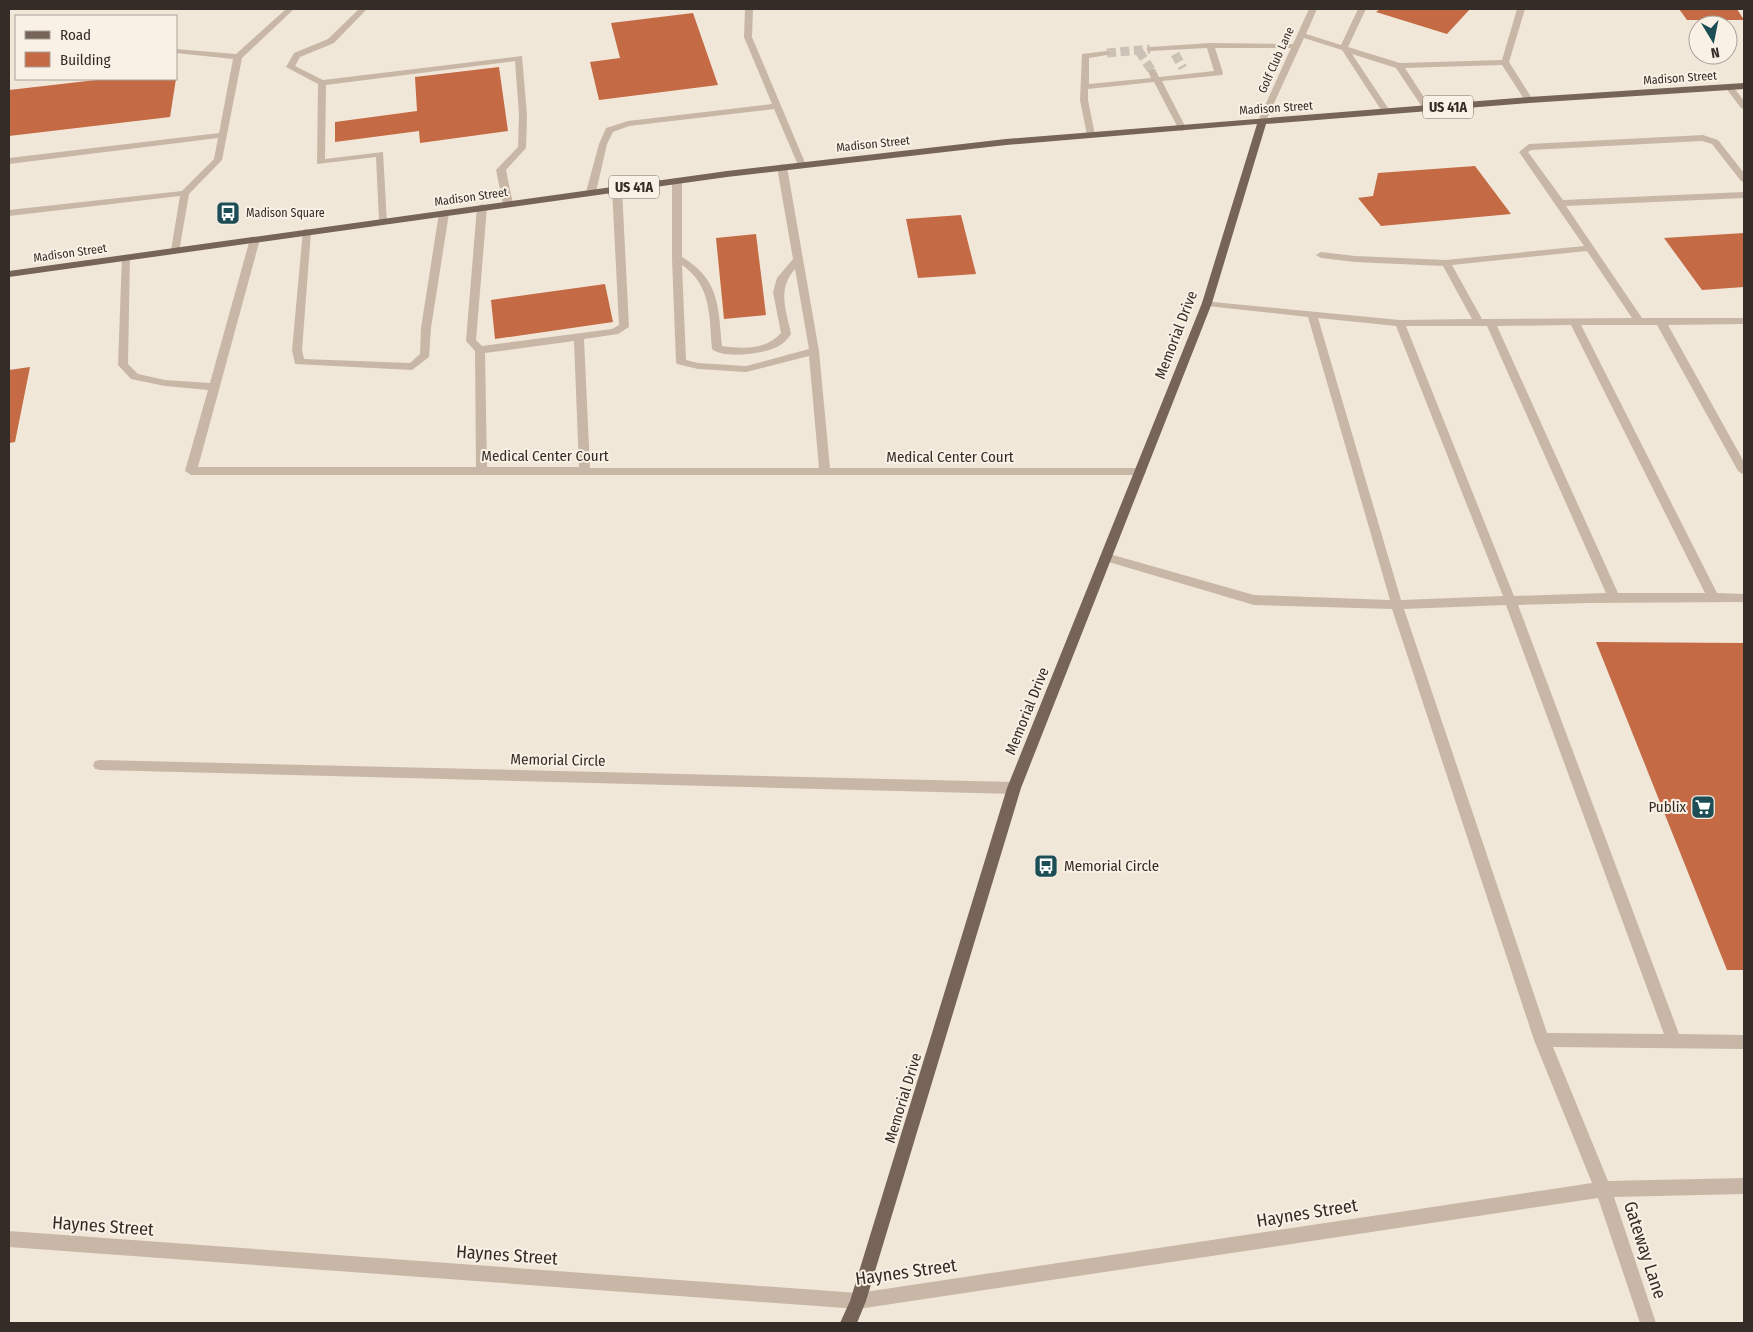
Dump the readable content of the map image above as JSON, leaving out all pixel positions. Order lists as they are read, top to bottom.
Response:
{
  "streets": {
    "main road": ["Madison Street", "US 41A", "Memorial Drive"],
    "street": [
      "Golf Club Lane",
      "Medical Center Court",
      "Memorial Circle",
      "Haynes Street",
      "Gateway Lane"
    ]
  },
  "crossings": [
    ["Golf Club Lane", "Madison Street"],
    ["Golf Club Lane", "Memorial Drive"],
    ["Madison Street", "Memorial Drive"],
    ["Madison Street", "Medical Center Court"],
    ["Memorial Drive", "Medical Center Court"],
    ["Memorial Drive", "Memorial Circle"],
    ["Memorial Drive", "Haynes Street"],
    ["Haynes Street", "Gateway Lane"]
  ],
  "places": {
    "bus stop": ["Madison Square", "Memorial Circle"],
    "supermarket": ["Publix"]
  },
  "legend": ["Road", "Building"],
  "north": "bottom"
}
